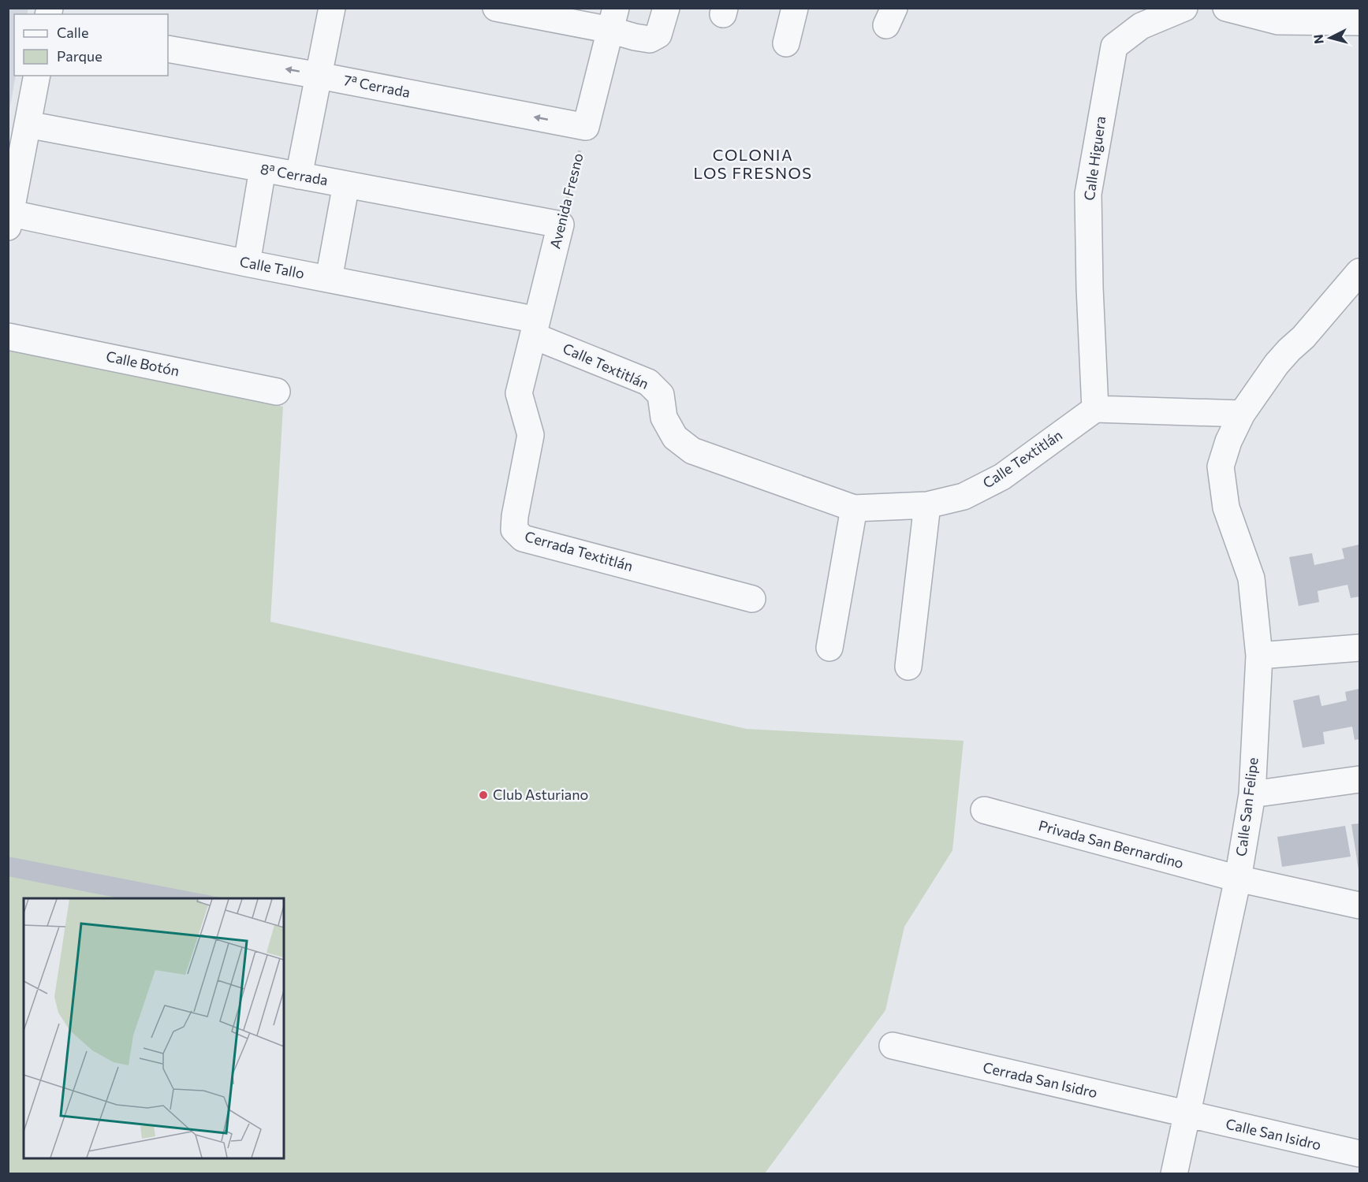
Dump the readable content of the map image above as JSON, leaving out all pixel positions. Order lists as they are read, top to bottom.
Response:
{
  "streets": {
    "street": [
      "7ª Cerrada",
      "Calle Higuera",
      "8ª Cerrada",
      "Avenida Fresno",
      "Calle Tallo",
      "Calle Botón",
      "Calle Textitlán",
      "Cerrada Textitlán",
      "Calle San Felipe",
      "Privada San Bernardino",
      "Cerrada San Isidro",
      "Calle San Isidro"
    ]
  },
  "crossings": [
    ["7ª Cerrada", "Avenida Fresno"],
    ["Calle Higuera", "Calle Textitlán"],
    ["8ª Cerrada", "Avenida Fresno"],
    ["Avenida Fresno", "Calle Tallo"],
    ["Avenida Fresno", "Calle Textitlán"],
    ["Avenida Fresno", "Cerrada Textitlán"],
    ["Calle Tallo", "Calle Textitlán"],
    ["Calle San Felipe", "Privada San Bernardino"],
    ["Calle San Felipe", "Cerrada San Isidro"],
    ["Calle San Felipe", "Calle San Isidro"],
    ["Cerrada San Isidro", "Calle San Isidro"]
  ],
  "one_way": ["7ª Cerrada"],
  "districts": ["COLONIA LOS FRESNOS"],
  "places": ["Club Asturiano"],
  "legend": ["Calle", "Parque"],
  "north": "left"
}
